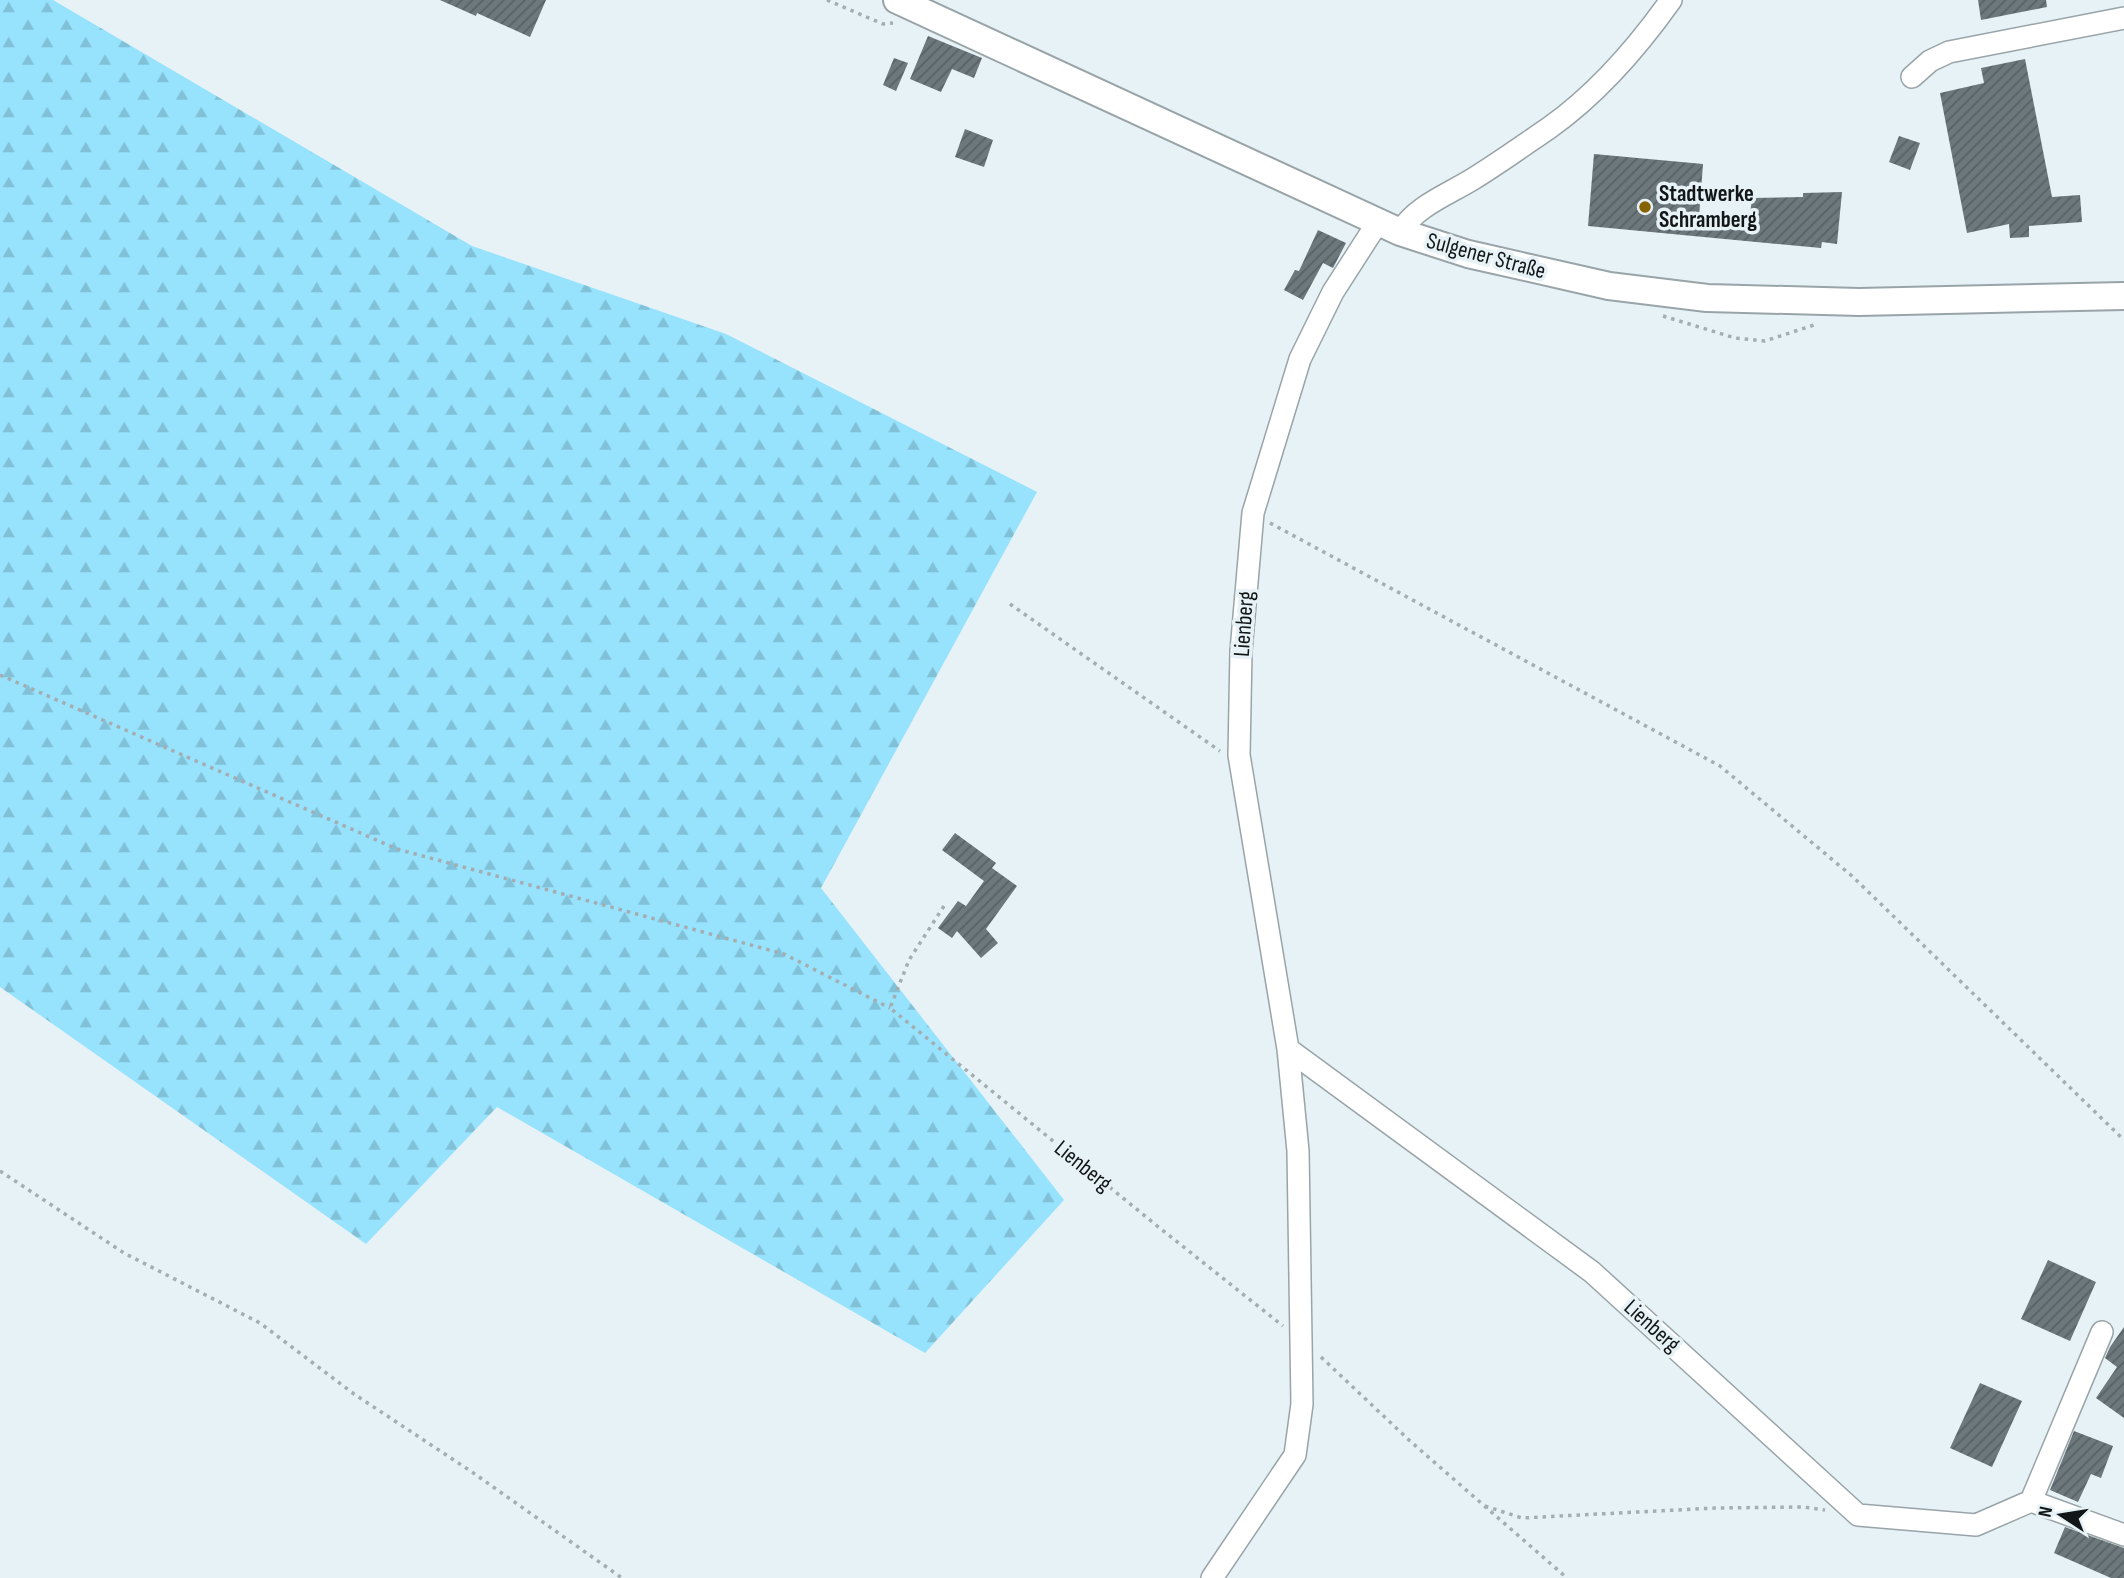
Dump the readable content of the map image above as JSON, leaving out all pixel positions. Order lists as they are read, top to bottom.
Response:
{
  "streets": {
    "street": ["Sulgener Straße", "Lienberg"]
  },
  "crossings": [
    ["Sulgener Straße", "Lienberg"]
  ],
  "places": ["Stadtwerke Schramberg"],
  "north": "left"
}
